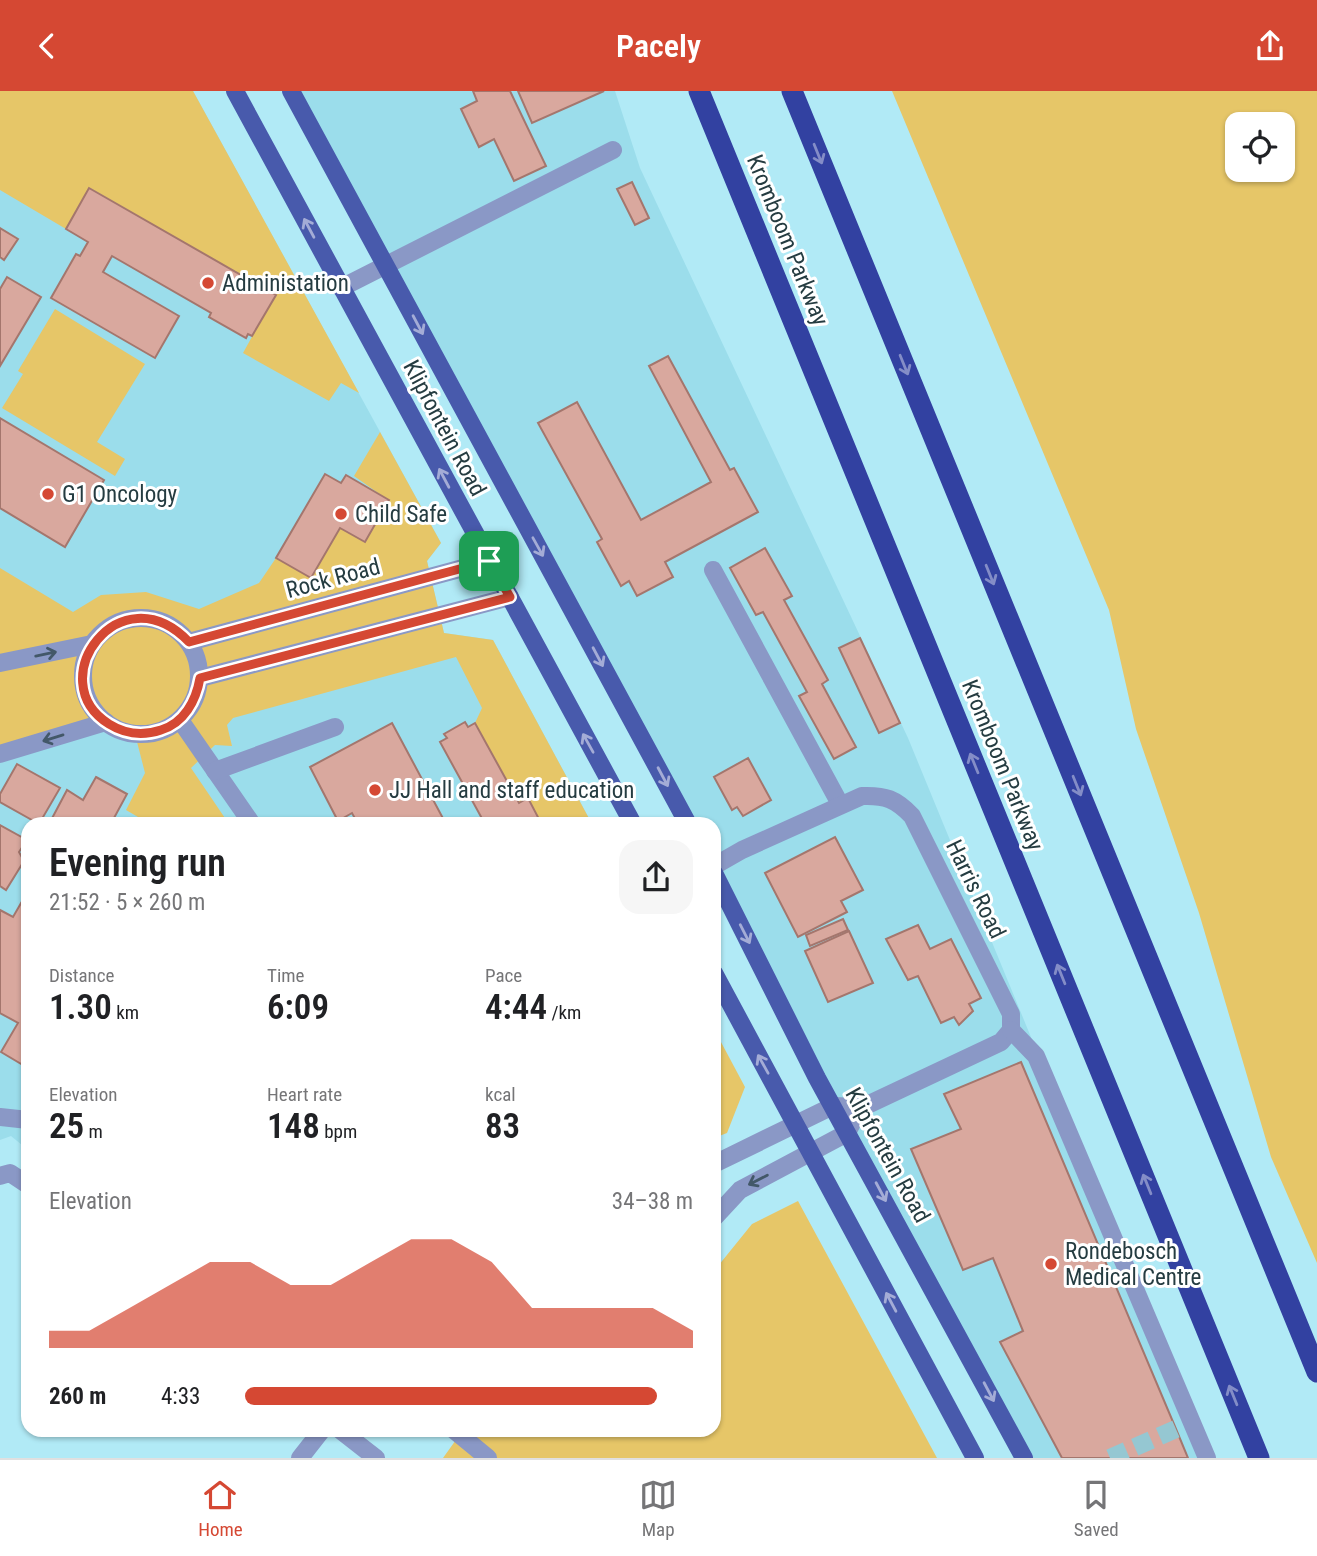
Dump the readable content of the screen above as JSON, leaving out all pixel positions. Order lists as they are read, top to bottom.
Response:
{
  "streets": {
    "highway": ["Kromboom Parkway"],
    "main road": ["Klipfontein Road"],
    "street": ["Rock Road", "Harris Road"]
  },
  "crossings": [
    ["Klipfontein Road", "Rock Road"]
  ],
  "places": [
    "Administation",
    "G1 Oncology",
    "Child Safe",
    "JJ Hall and staff education",
    "Rondebosch Medical Centre"
  ],
  "page": {
    "header": "Pacely",
    "heading": ["Evening run", "21:52 · 5 × 260 m"],
    "stats": [
      ["Distance", "1.30 km"],
      ["Time", "6:09"],
      ["Pace", "4:44 /km"],
      ["Elevation", "25 m"],
      ["Heart rate", "148 bpm"],
      ["kcal", "83"]
    ],
    "chart": ["Elevation", "34–38 m"],
    "list": [
      {
        "name": "260 m",
        "note": "4:33"
      }
    ],
    "tabs": ["Home", "Map", "Saved"]
  }
}
